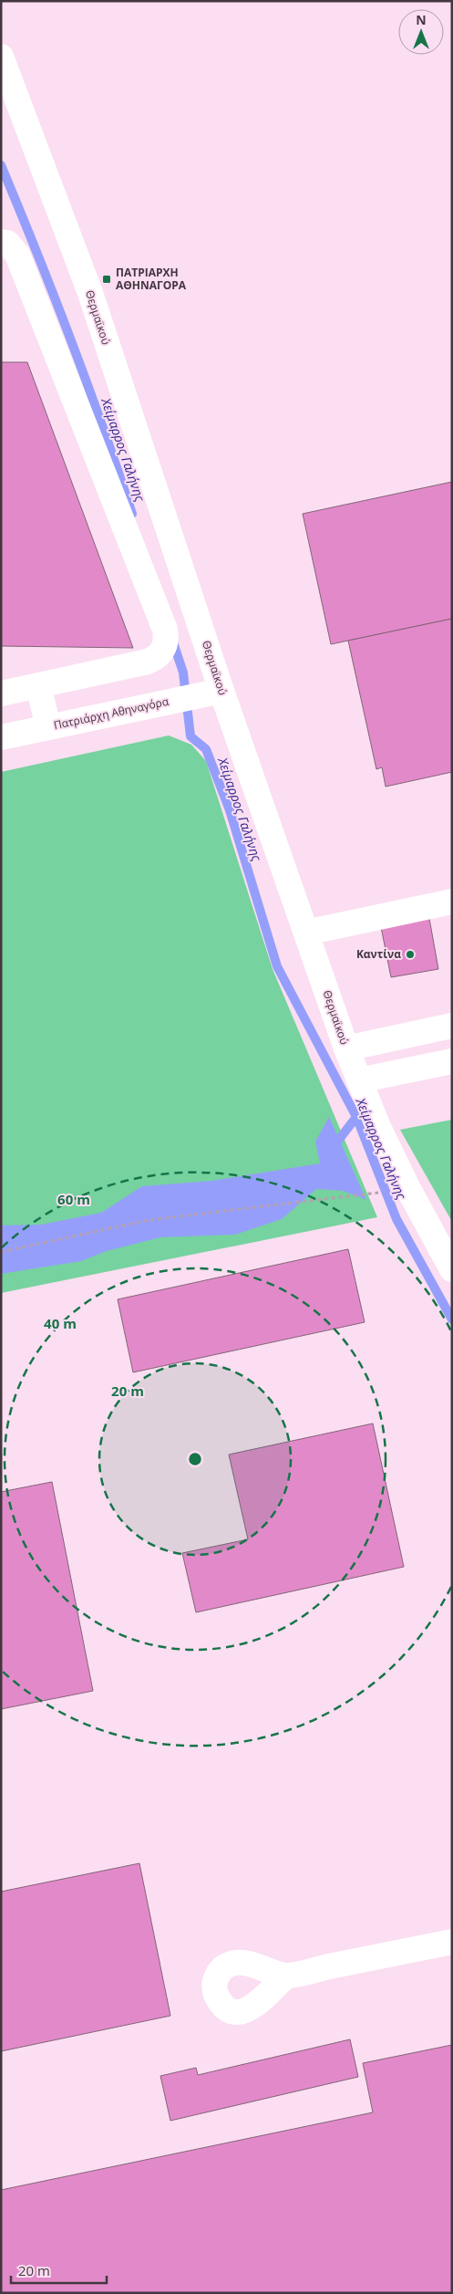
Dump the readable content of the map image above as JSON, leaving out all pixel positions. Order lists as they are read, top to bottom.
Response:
{
  "streets": {
    "street": ["Θερμαϊκού", "Πατριάρχη Αθηναγόρα"]
  },
  "crossings": [
    ["Θερμαϊκού", "Πατριάρχη Αθηναγόρα"]
  ],
  "water": ["Χείμαρρος Γαλήνης"],
  "places": {
    "transit": ["ΠΑΤΡΙΑΡΧΗ ΑΘΗΝΑΓΟΡΑ"],
    "other": ["Καντίνα"]
  },
  "scale_bar": "20 m",
  "north": "top",
  "rings": ["60 m", "40 m", "20 m"]
}
